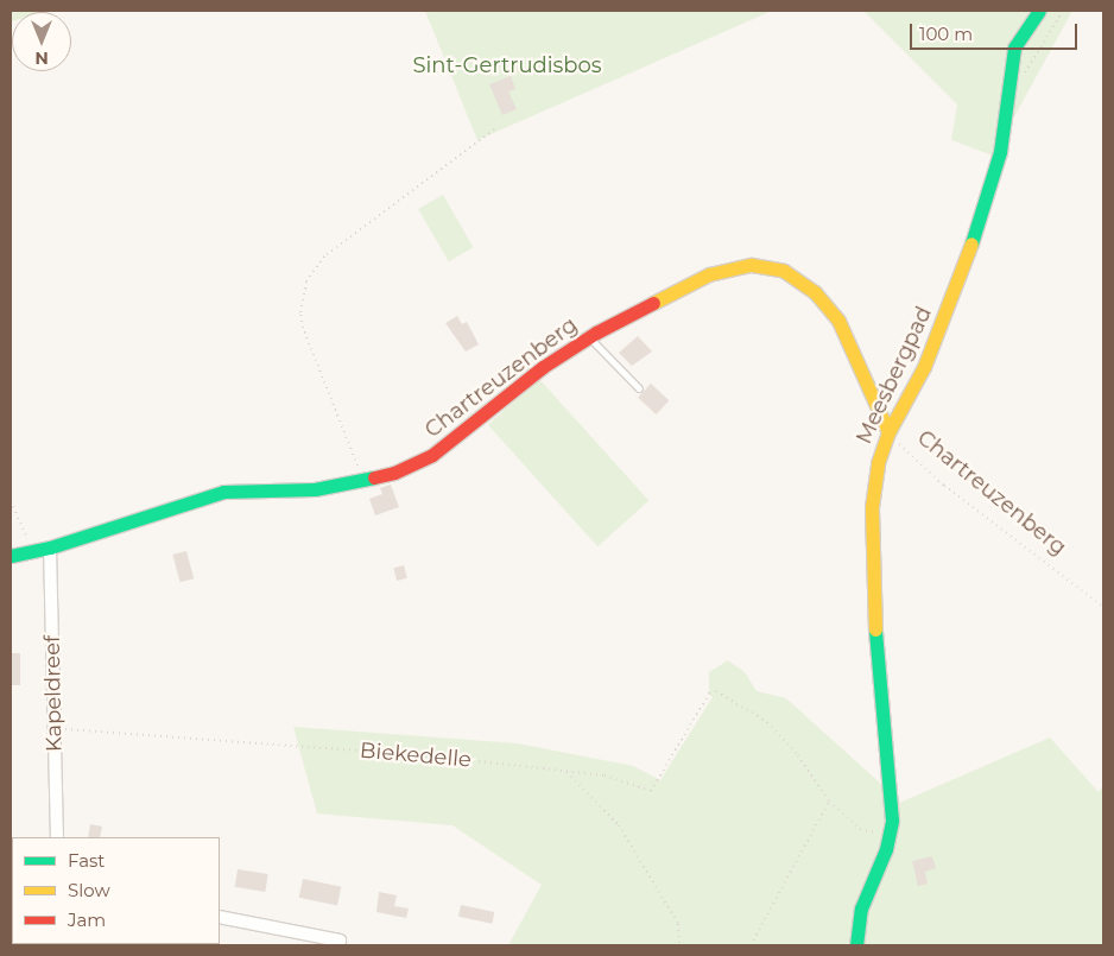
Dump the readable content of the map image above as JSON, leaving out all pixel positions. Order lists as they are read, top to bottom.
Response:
{
  "streets": {
    "street": ["Meesbergpad", "Chartreuzenberg", "Kapeldreef"],
    "path": ["Biekedelle"]
  },
  "crossings": [
    ["Meesbergpad", "Chartreuzenberg"],
    ["Chartreuzenberg", "Kapeldreef"],
    ["Kapeldreef", "Biekedelle"]
  ],
  "parks": ["Sint-Gertrudisbos"],
  "legend": ["Fast", "Slow", "Jam"],
  "scale_bar": "100 m",
  "north": "bottom"
}
